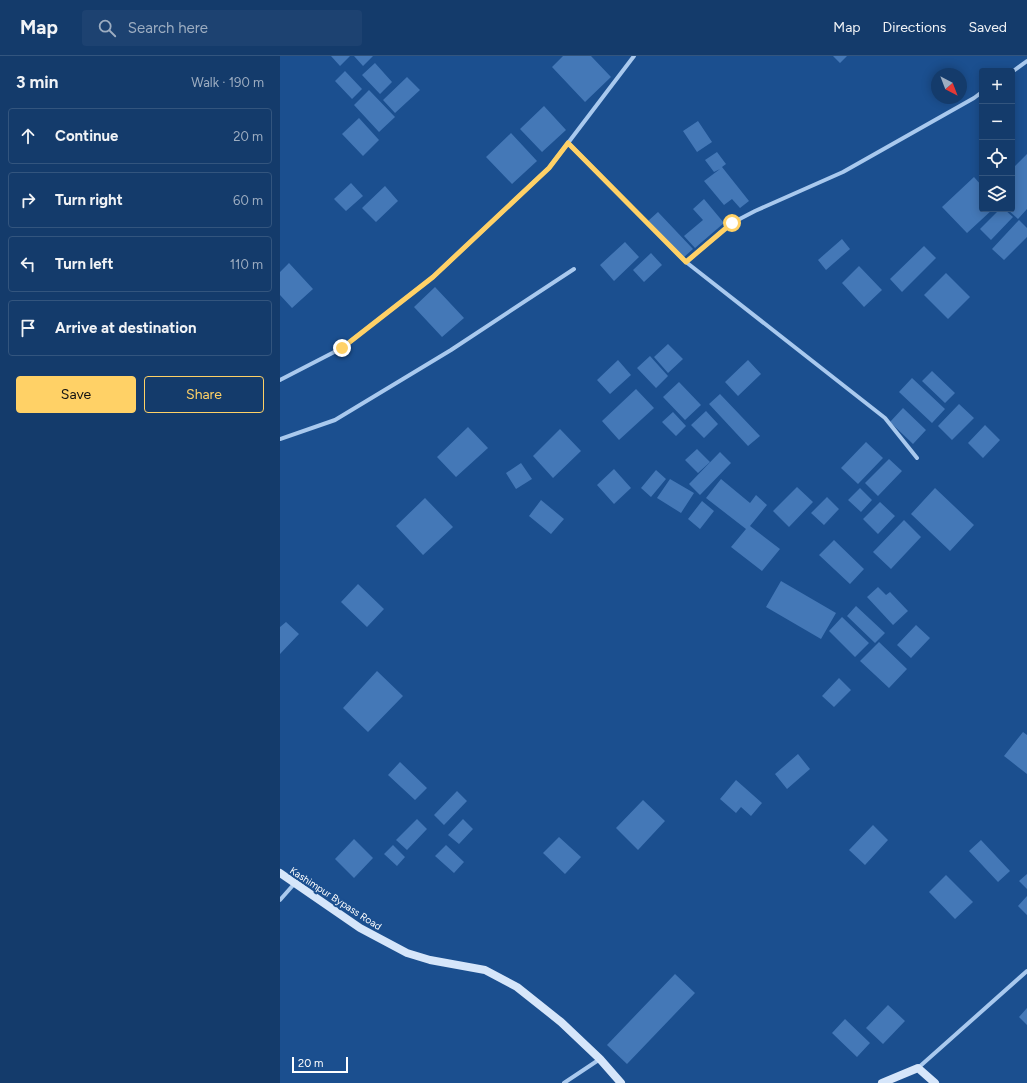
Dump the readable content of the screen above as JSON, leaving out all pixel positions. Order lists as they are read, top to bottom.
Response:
{
  "streets": {
    "main road": ["Kashimpur Bypass Road"]
  },
  "scale_bar": "20 m",
  "north": "bottom right",
  "page": {
    "header": "Map",
    "search": "Search here",
    "nav": ["Map", "Directions", "Saved"],
    "heading": ["3 min", "Walk · 190 m"],
    "map_buttons": ["+", "−"],
    "list": [
      ["Continue", "20 m"],
      ["Turn right", "60 m"],
      ["Turn left", "110 m"],
      "Arrive at destination"
    ],
    "buttons": ["Save", "Share"],
    "scale": "20 m"
  }
}
